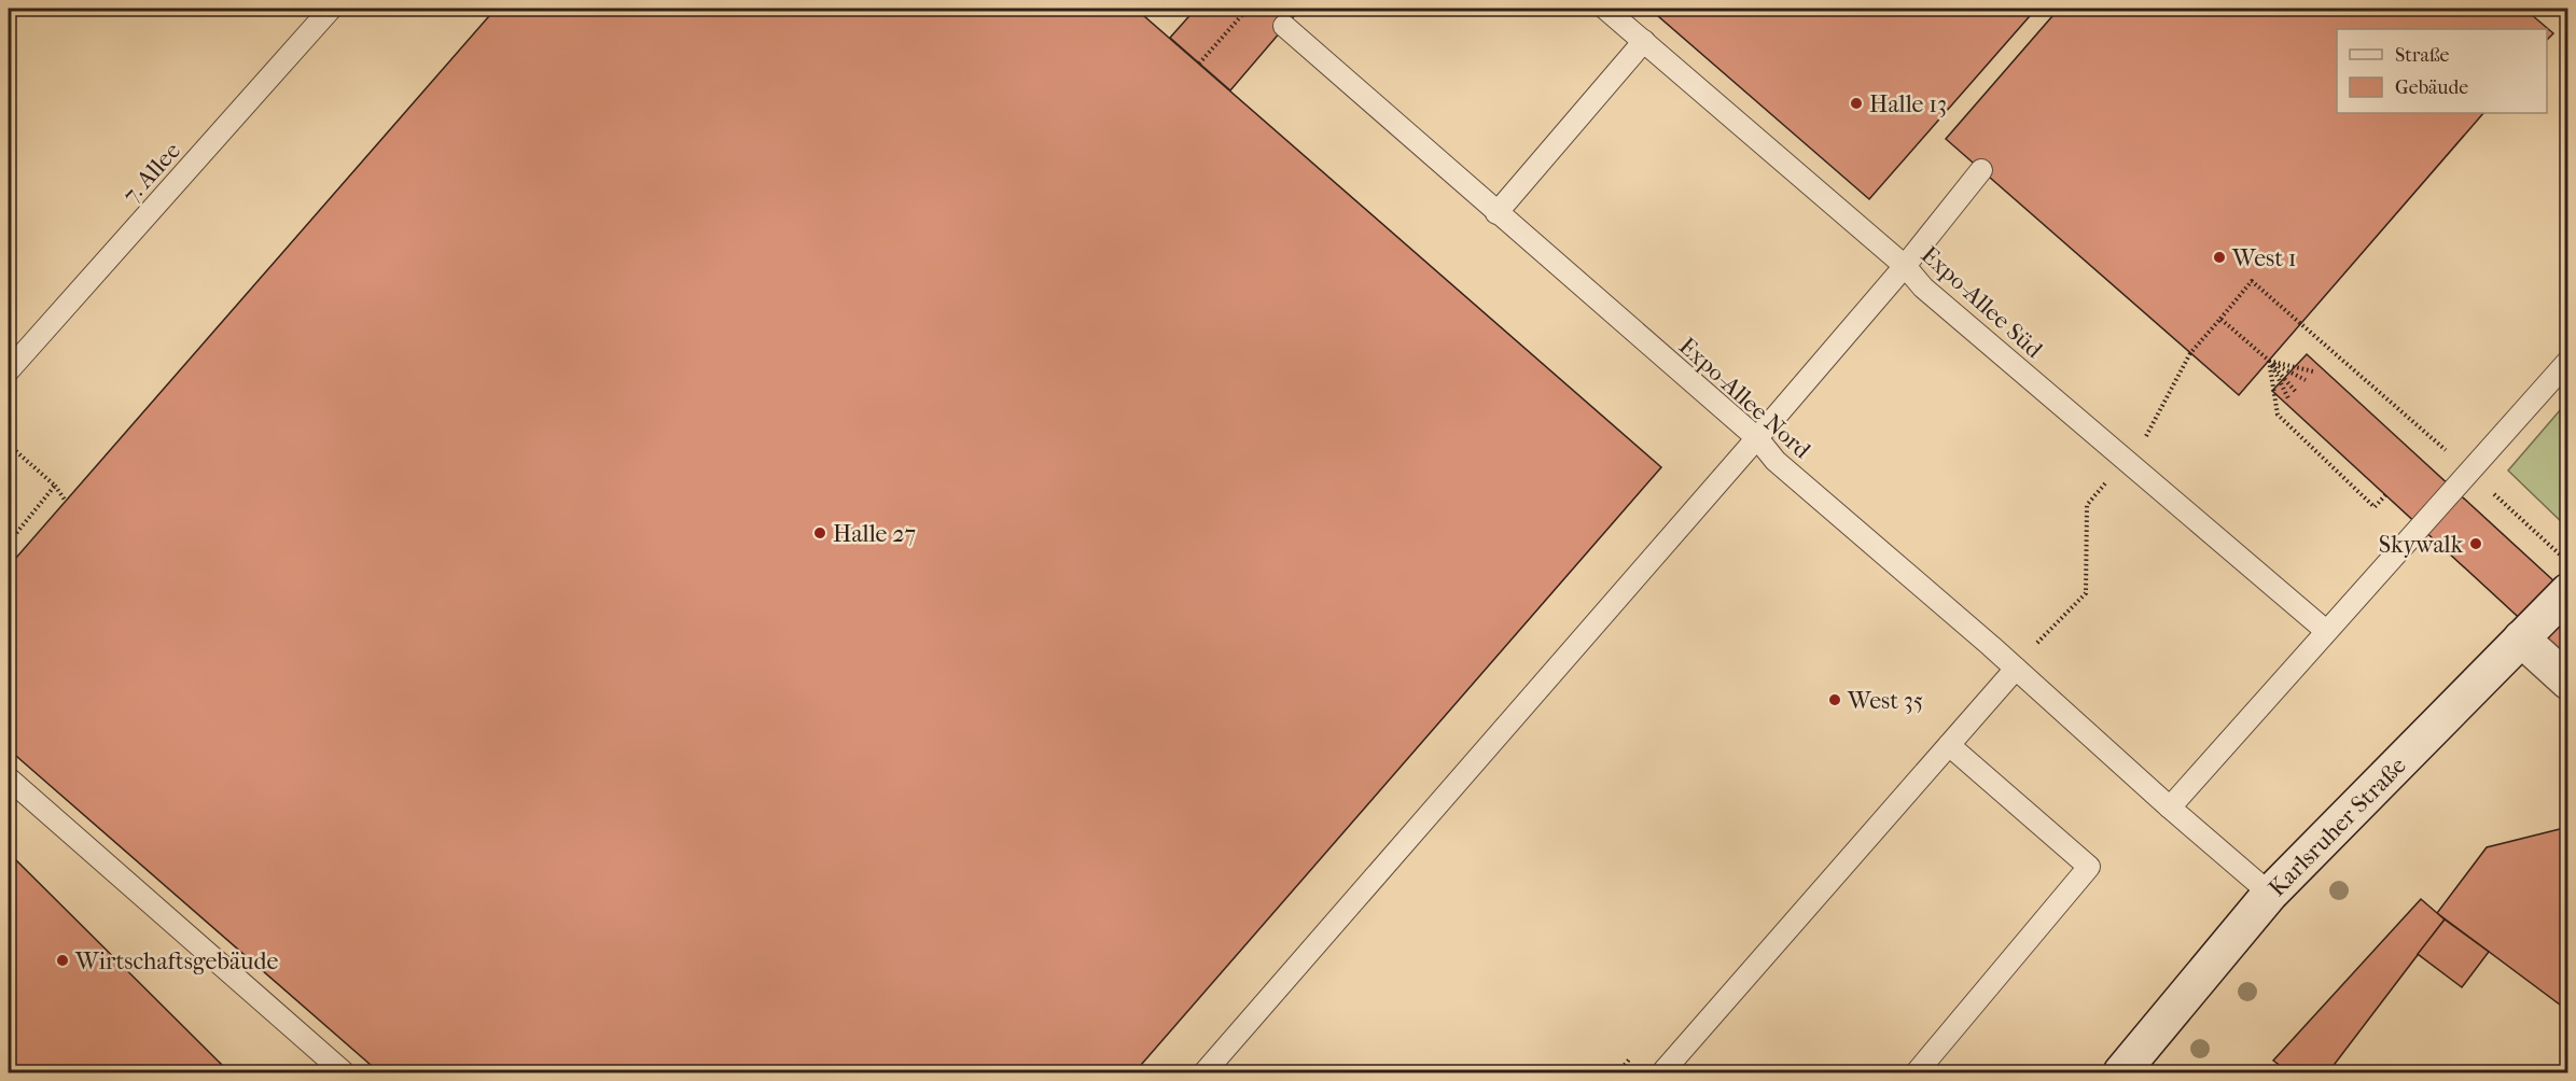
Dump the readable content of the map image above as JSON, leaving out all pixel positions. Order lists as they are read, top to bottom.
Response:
{
  "streets": {
    "main road": ["Karlsruher Straße"],
    "lane": ["7. Allee", "Expo-Allee Süd", "Expo-Allee Nord"]
  },
  "crossings": [
    ["Expo-Allee Nord", "Karlsruher Straße"]
  ],
  "places": [
    "Halle 13",
    "West 1",
    "Halle 27",
    "Skywalk",
    "West 35",
    "Wirtschaftsgebäude"
  ],
  "legend": ["Straße", "Gebäude"]
}
